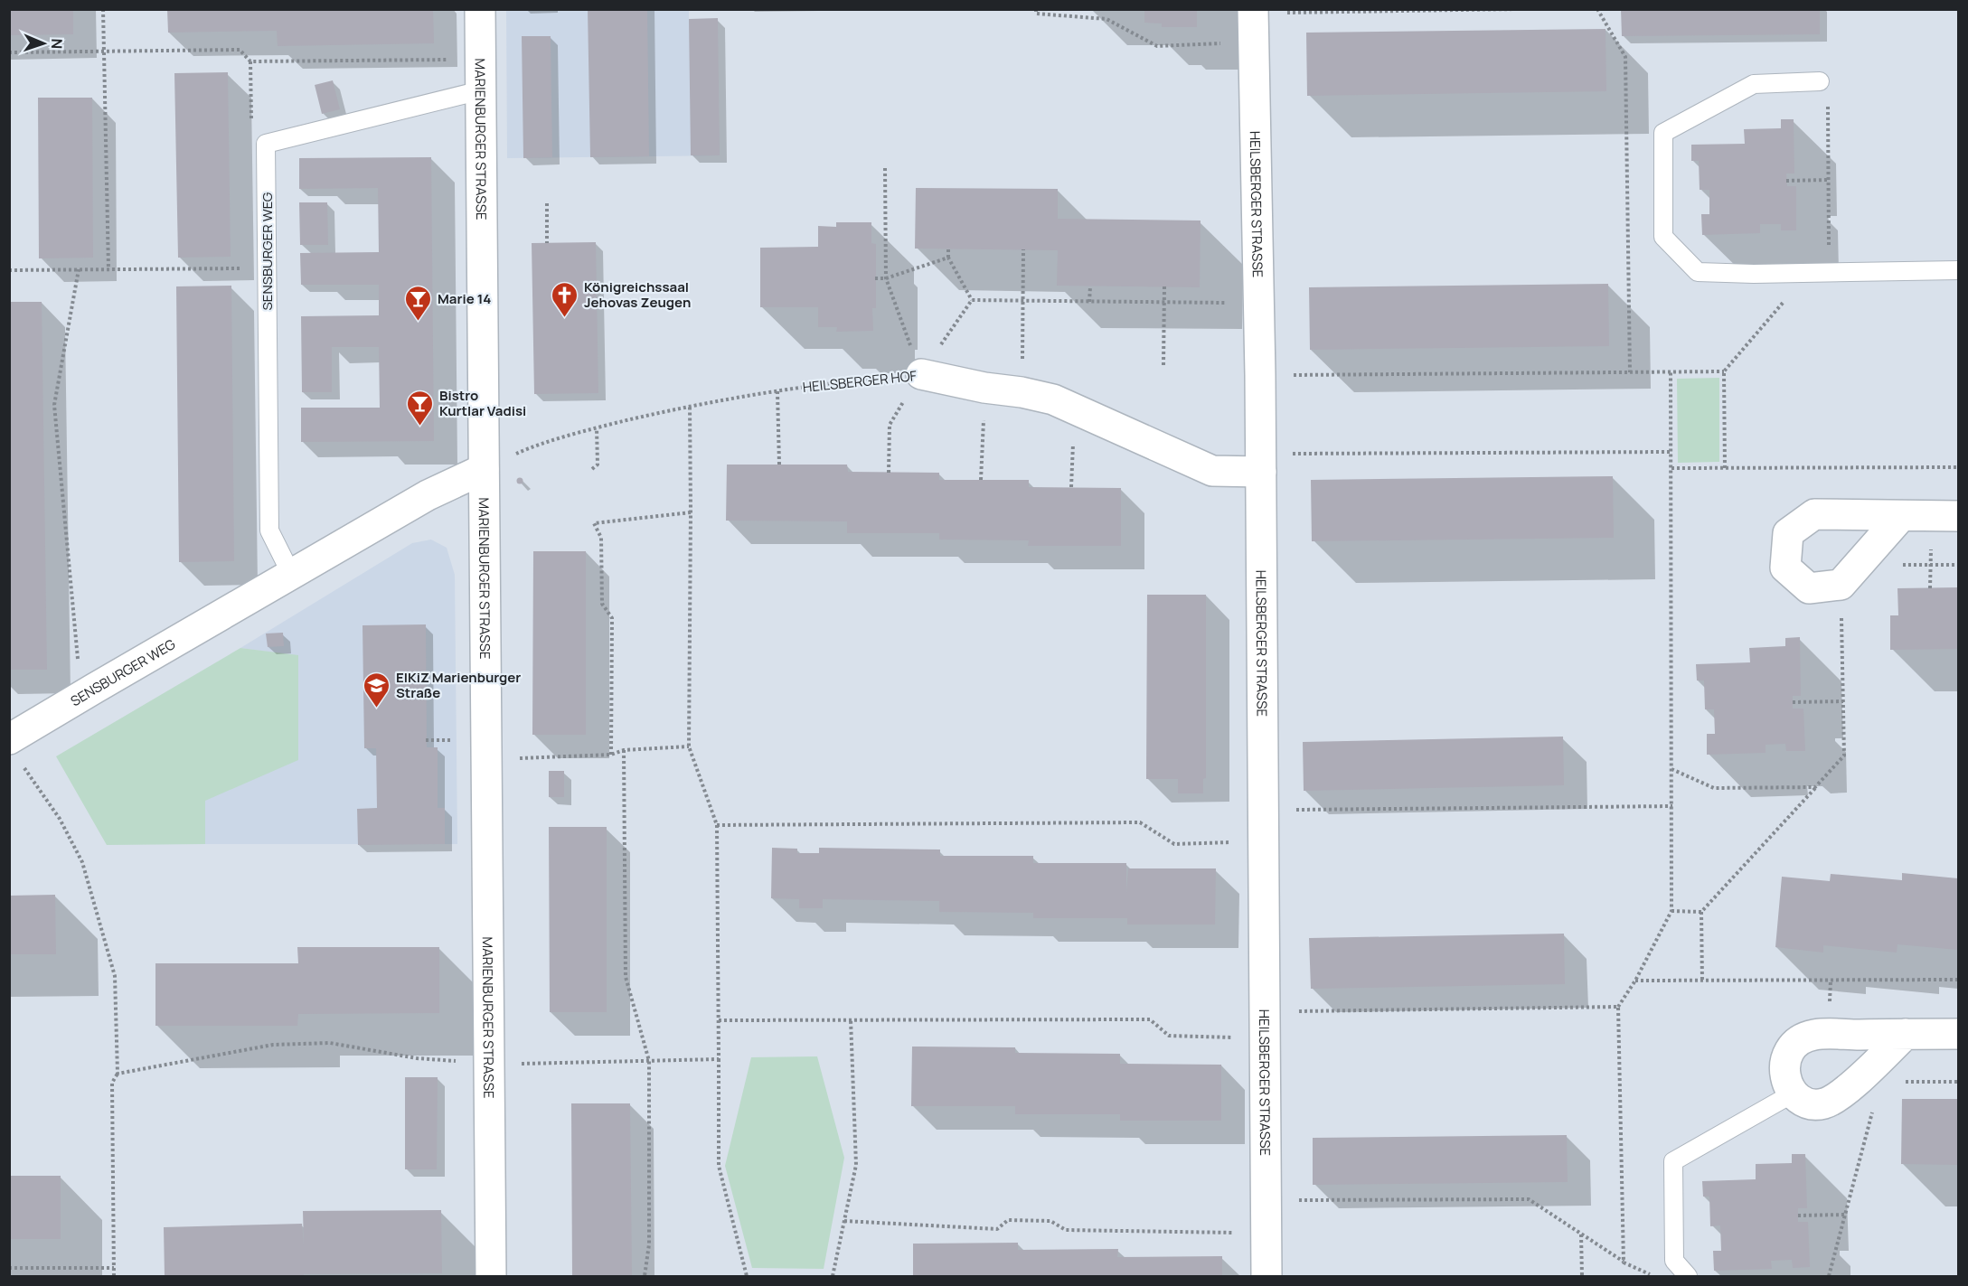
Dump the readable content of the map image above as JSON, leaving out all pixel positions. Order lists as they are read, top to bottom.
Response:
{
  "streets": {
    "street": [
      "MARIENBURGER STRASSE",
      "HEILSBERGER STRASSE",
      "SENSBURGER WEG",
      "HEILSBERGER HOF"
    ]
  },
  "crossings": [
    ["MARIENBURGER STRASSE", "SENSBURGER WEG"],
    ["MARIENBURGER STRASSE", "HEILSBERGER HOF"],
    ["HEILSBERGER STRASSE", "HEILSBERGER HOF"],
    ["SENSBURGER WEG", "HEILSBERGER HOF"]
  ],
  "places": {
    "church": ["Königreichssaal Jehovas Zeugen"],
    "bar": ["Marie 14", "Bistro Kurtlar Vadisi"],
    "school or university": ["ElKiZ Marienburger Straße"]
  },
  "north": "right"
}
